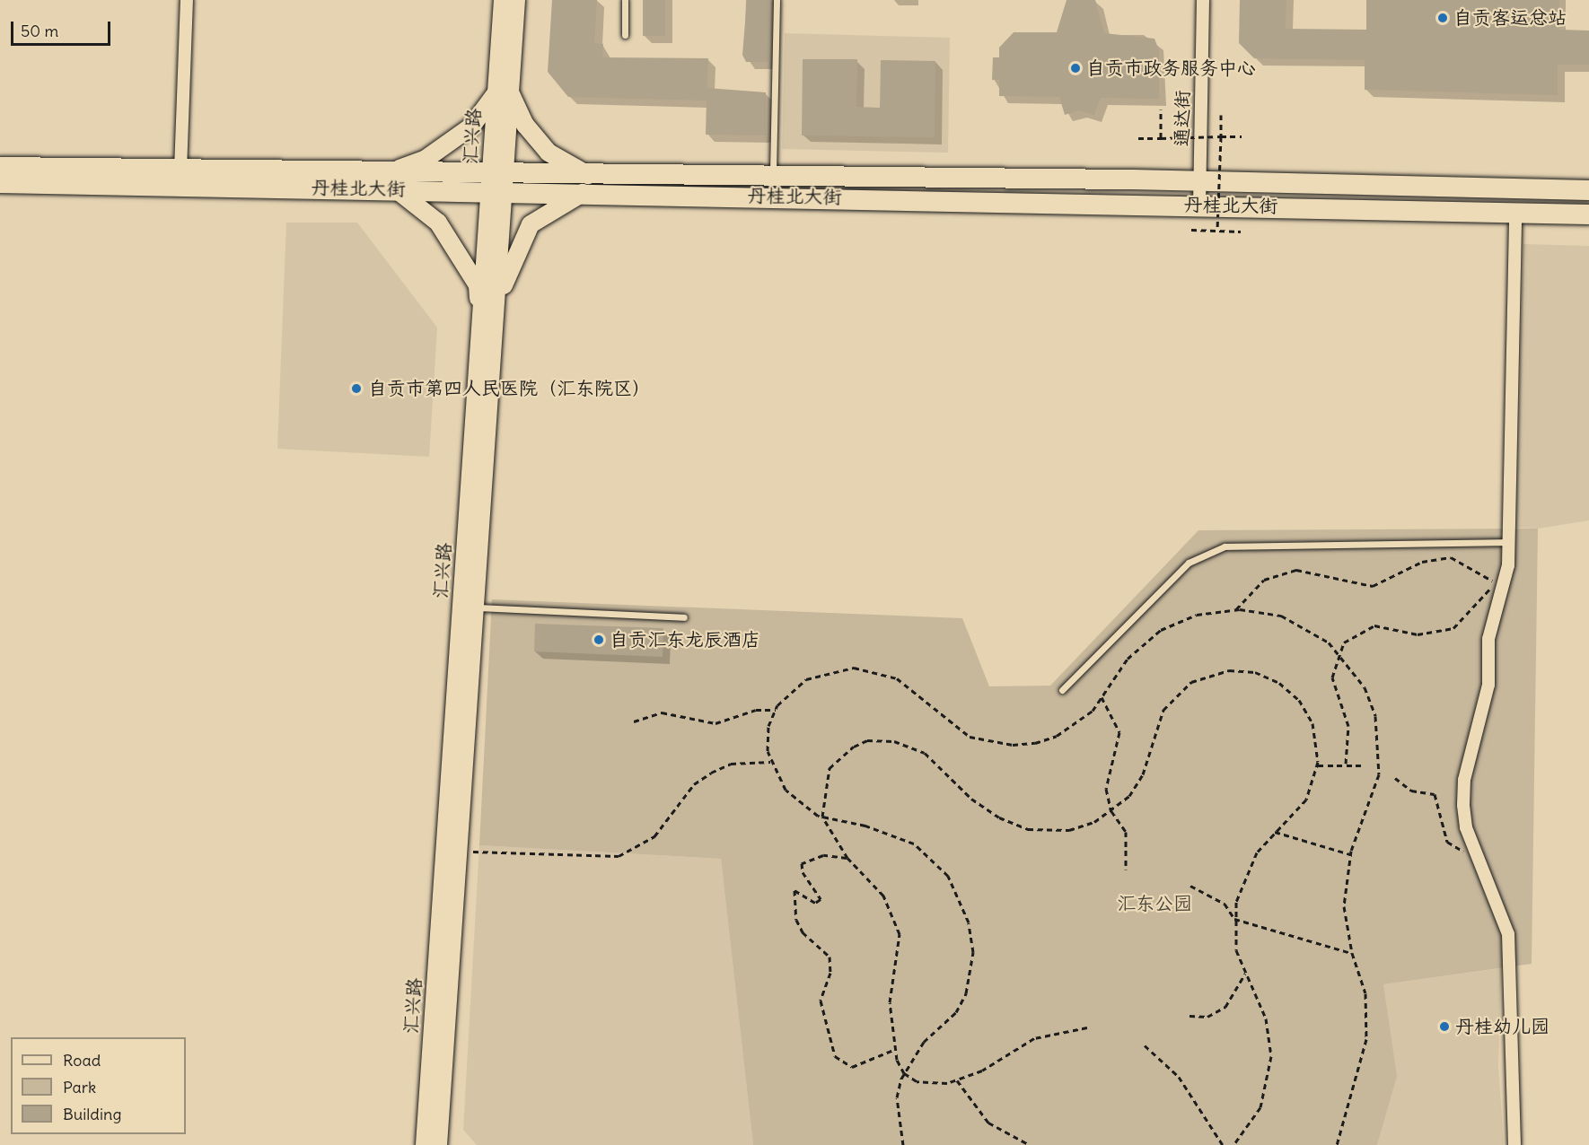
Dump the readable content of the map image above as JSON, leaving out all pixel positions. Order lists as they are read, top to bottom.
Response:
{
  "streets": {
    "main road": ["汇兴路", "丹桂北大街"],
    "street": ["通达街"]
  },
  "crossings": [
    ["通达街", "丹桂北大街"],
    ["汇兴路", "丹桂北大街"]
  ],
  "parks": ["汇东公园"],
  "places": [
    "自贡客运总站",
    "自贡市政务服务中心",
    "自贡市第四人民医院（汇东院区）",
    "自贡汇东龙辰酒店",
    "丹桂幼儿园"
  ],
  "legend": ["Road", "Park", "Building"],
  "scale_bar": "50 m"
}
